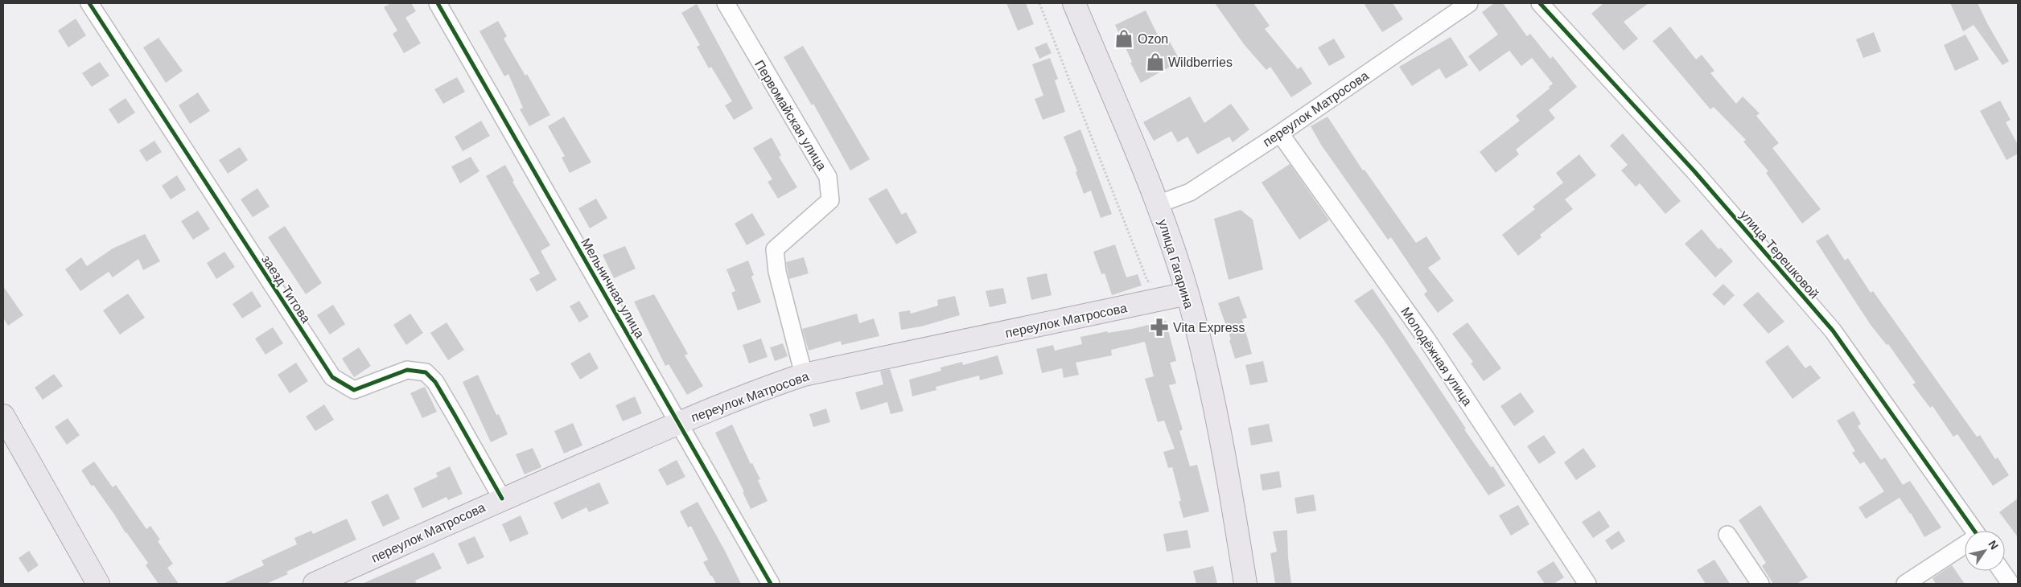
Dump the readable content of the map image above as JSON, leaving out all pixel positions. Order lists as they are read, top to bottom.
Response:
{
  "streets": {
    "main road": ["переулок Матросова", "улица Гагарина"],
    "street": [
      "Первомайская улица",
      "улица Терешковой",
      "Мельничная улица",
      "заезд Титова",
      "Молодёжная улица"
    ]
  },
  "crossings": [
    ["переулок Матросова", "Первомайская улица"],
    ["переулок Матросова", "улица Гагарина"],
    ["переулок Матросова", "Мельничная улица"],
    ["переулок Матросова", "заезд Титова"],
    ["переулок Матросова", "Молодёжная улица"]
  ],
  "places": {
    "shop": ["Ozon", "Wildberries"],
    "pharmacy": ["Vita Express"]
  },
  "north": "top right"
}
